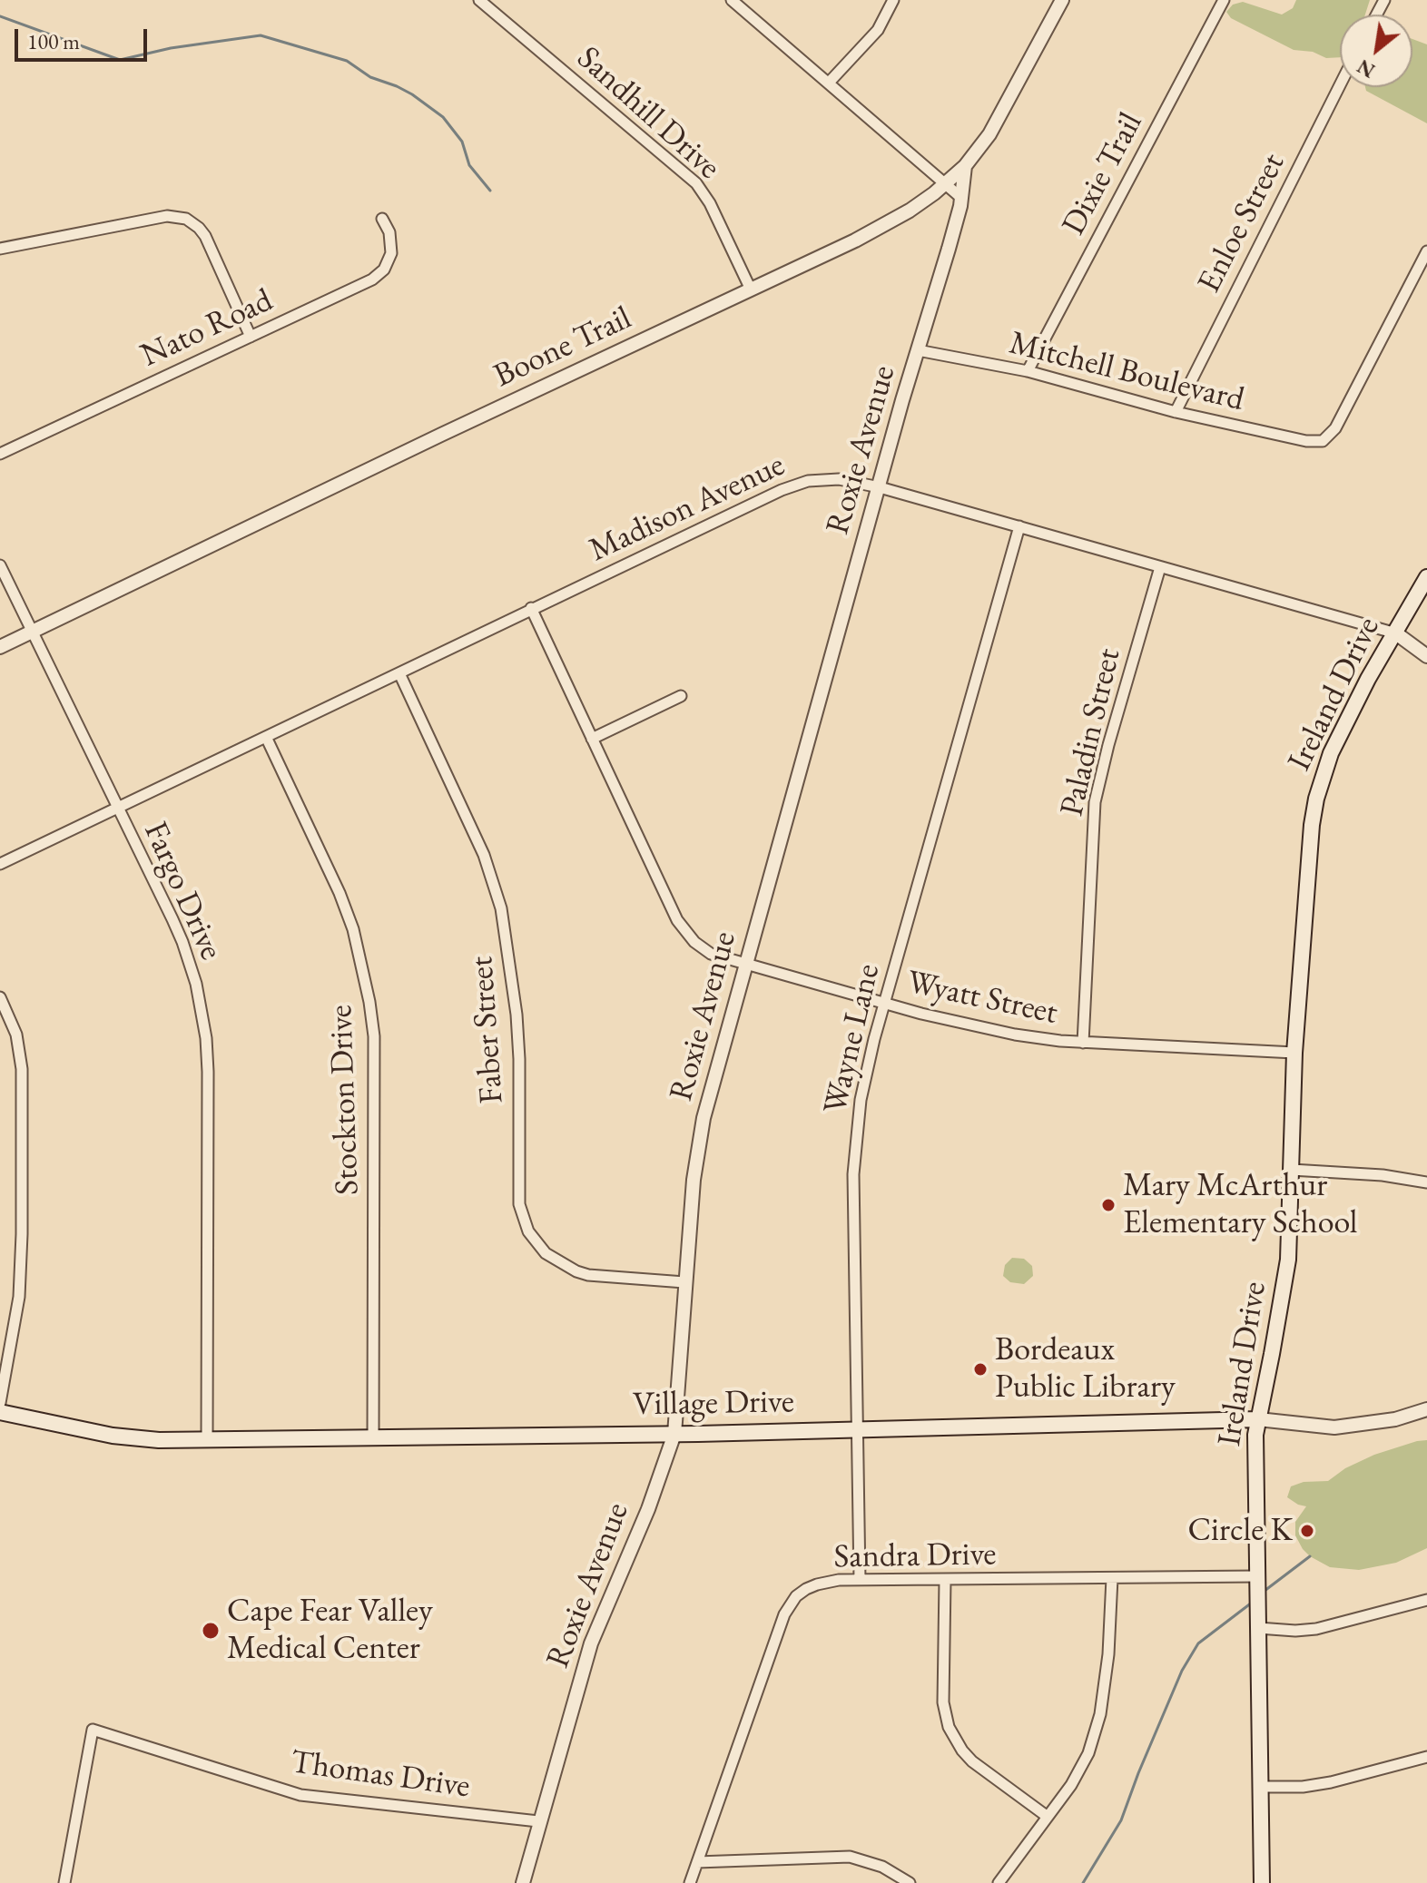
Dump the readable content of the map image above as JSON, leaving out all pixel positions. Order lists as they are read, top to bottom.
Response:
{
  "streets": {
    "main road": ["Ireland Drive", "Village Drive"],
    "street": [
      "Sandhill Drive",
      "Dixie Trail",
      "Enloe Street",
      "Nato Road",
      "Boone Trail",
      "Mitchell Boulevard",
      "Roxie Avenue",
      "Madison Avenue",
      "Paladin Street",
      "Fargo Drive",
      "Wyatt Street",
      "Faber Street",
      "Wayne Lane",
      "Stockton Drive",
      "Sandra Drive",
      "Thomas Drive"
    ]
  },
  "crossings": [
    ["Sandhill Drive", "Boone Trail"],
    ["Dixie Trail", "Mitchell Boulevard"],
    ["Enloe Street", "Mitchell Boulevard"],
    ["Boone Trail", "Roxie Avenue"],
    ["Boone Trail", "Fargo Drive"],
    ["Mitchell Boulevard", "Roxie Avenue"],
    ["Roxie Avenue", "Madison Avenue"],
    ["Roxie Avenue", "Wyatt Street"],
    ["Roxie Avenue", "Faber Street"],
    ["Roxie Avenue", "Village Drive"],
    ["Roxie Avenue", "Thomas Drive"],
    ["Madison Avenue", "Ireland Drive"],
    ["Madison Avenue", "Paladin Street"],
    ["Madison Avenue", "Fargo Drive"],
    ["Madison Avenue", "Wyatt Street"],
    ["Madison Avenue", "Faber Street"],
    ["Madison Avenue", "Wayne Lane"],
    ["Madison Avenue", "Stockton Drive"],
    ["Ireland Drive", "Wyatt Street"],
    ["Ireland Drive", "Village Drive"],
    ["Ireland Drive", "Sandra Drive"],
    ["Paladin Street", "Wyatt Street"],
    ["Fargo Drive", "Village Drive"],
    ["Wyatt Street", "Wayne Lane"],
    ["Wayne Lane", "Village Drive"],
    ["Wayne Lane", "Sandra Drive"],
    ["Stockton Drive", "Village Drive"]
  ],
  "places": [
    "Mary McArthur Elementary School",
    "Bordeaux Public Library",
    "Circle K",
    "Cape Fear Valley Medical Center"
  ],
  "scale_bar": "100 m",
  "north": "bottom left"
}
